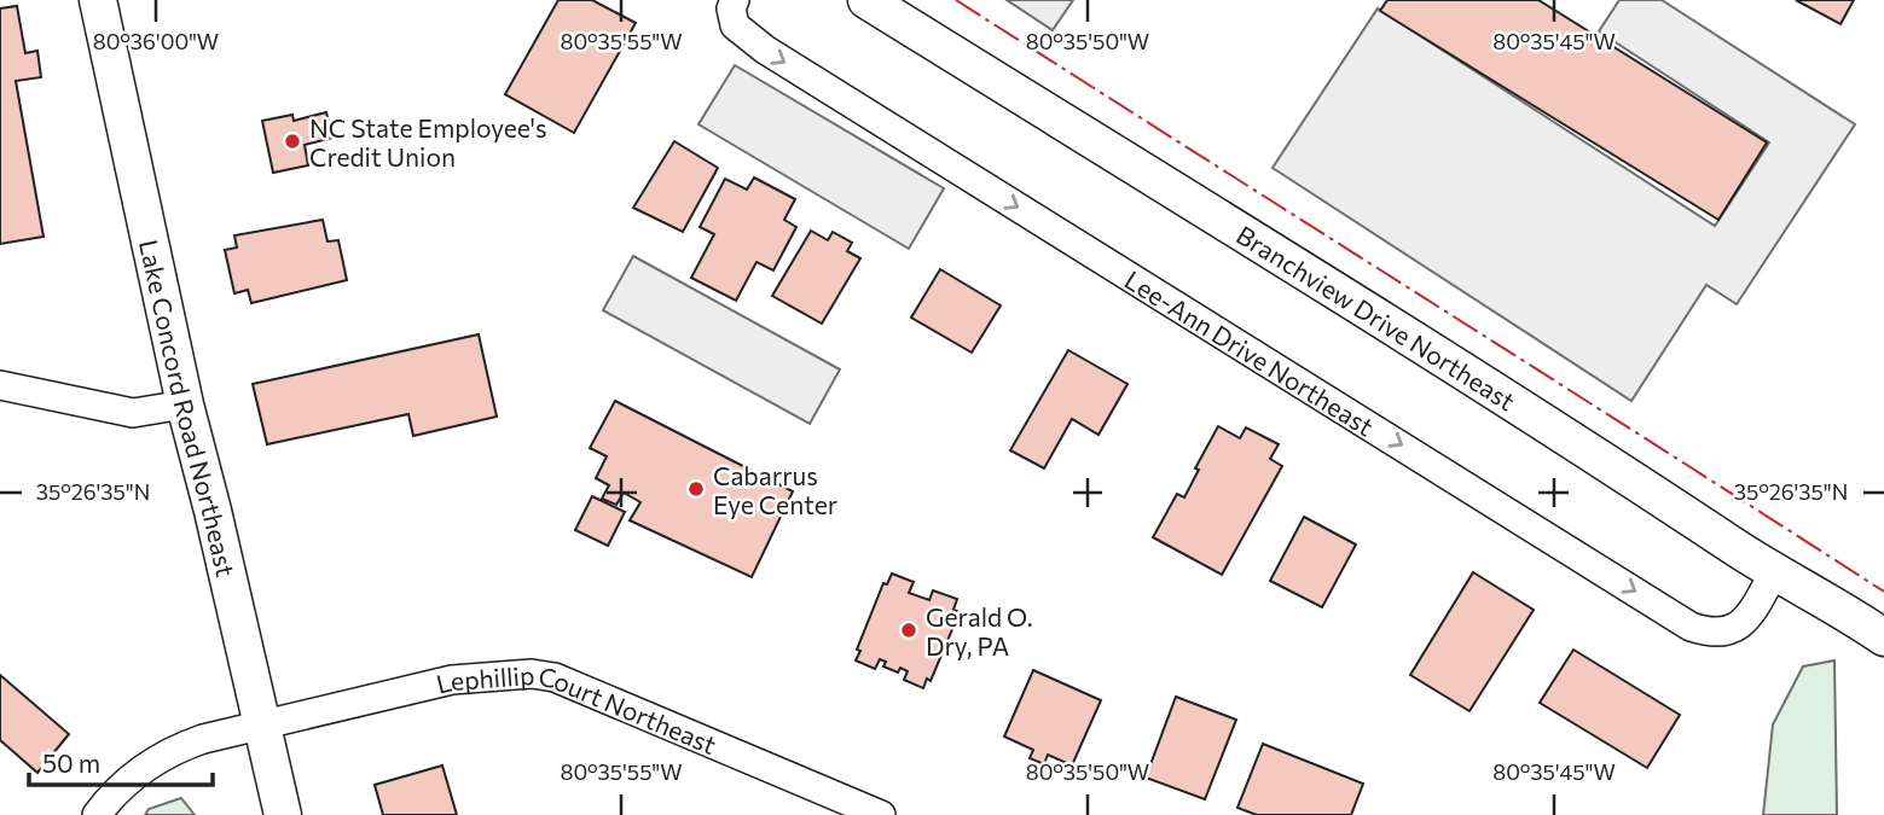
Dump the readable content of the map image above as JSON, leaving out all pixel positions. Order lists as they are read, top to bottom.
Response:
{
  "streets": {
    "main road": ["Branchview Drive Northeast", "Lake Concord Road Northeast"],
    "street": ["Lee-Ann Drive Northeast", "Lephillip Court Northeast"]
  },
  "crossings": [
    ["Branchview Drive Northeast", "Lee-Ann Drive Northeast"],
    ["Lake Concord Road Northeast", "Lephillip Court Northeast"]
  ],
  "one_way": ["Lee-Ann Drive Northeast"],
  "places": ["NC State Employee's Credit Union", "Cabarrus Eye Center", "Gerald O. Dry, PA"],
  "scale_bar": "50 m",
  "coordinates": [
    "80°36'00\"W",
    "80°35'55\"W",
    "80°35'50\"W",
    "80°35'45\"W",
    "35°26'35\"N"
  ]
}
